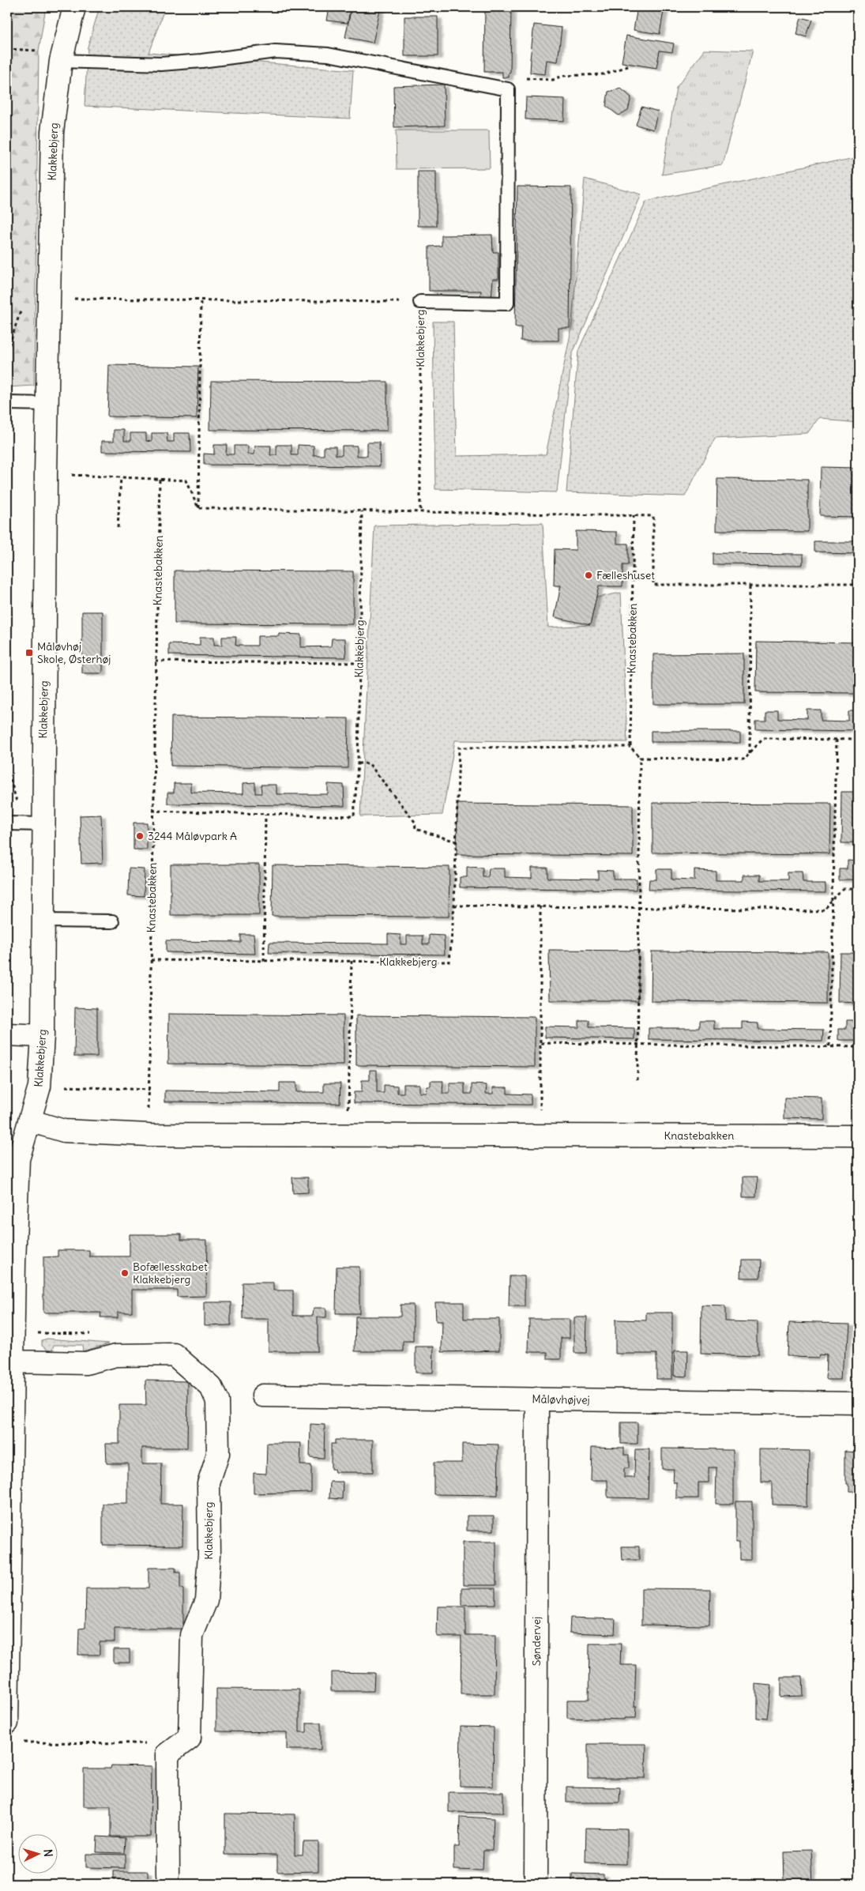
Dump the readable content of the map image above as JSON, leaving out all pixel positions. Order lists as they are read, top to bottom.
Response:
{
  "streets": {
    "street": [
      "Klakkebjerg",
      "Knastebakken",
      "Måløvhøjvej",
      "Søndervej"
    ]
  },
  "crossings": [
    ["Klakkebjerg", "Knastebakken"],
    ["Måløvhøjvej", "Søndervej"]
  ],
  "places": {
    "other": ["Fælleshuset", "3244 Måløvpark A", "Bofællesskabet Klakkebjerg"],
    "transit": ["Måløvhøj Skole, Østerhøj"]
  },
  "north": "right"
}
